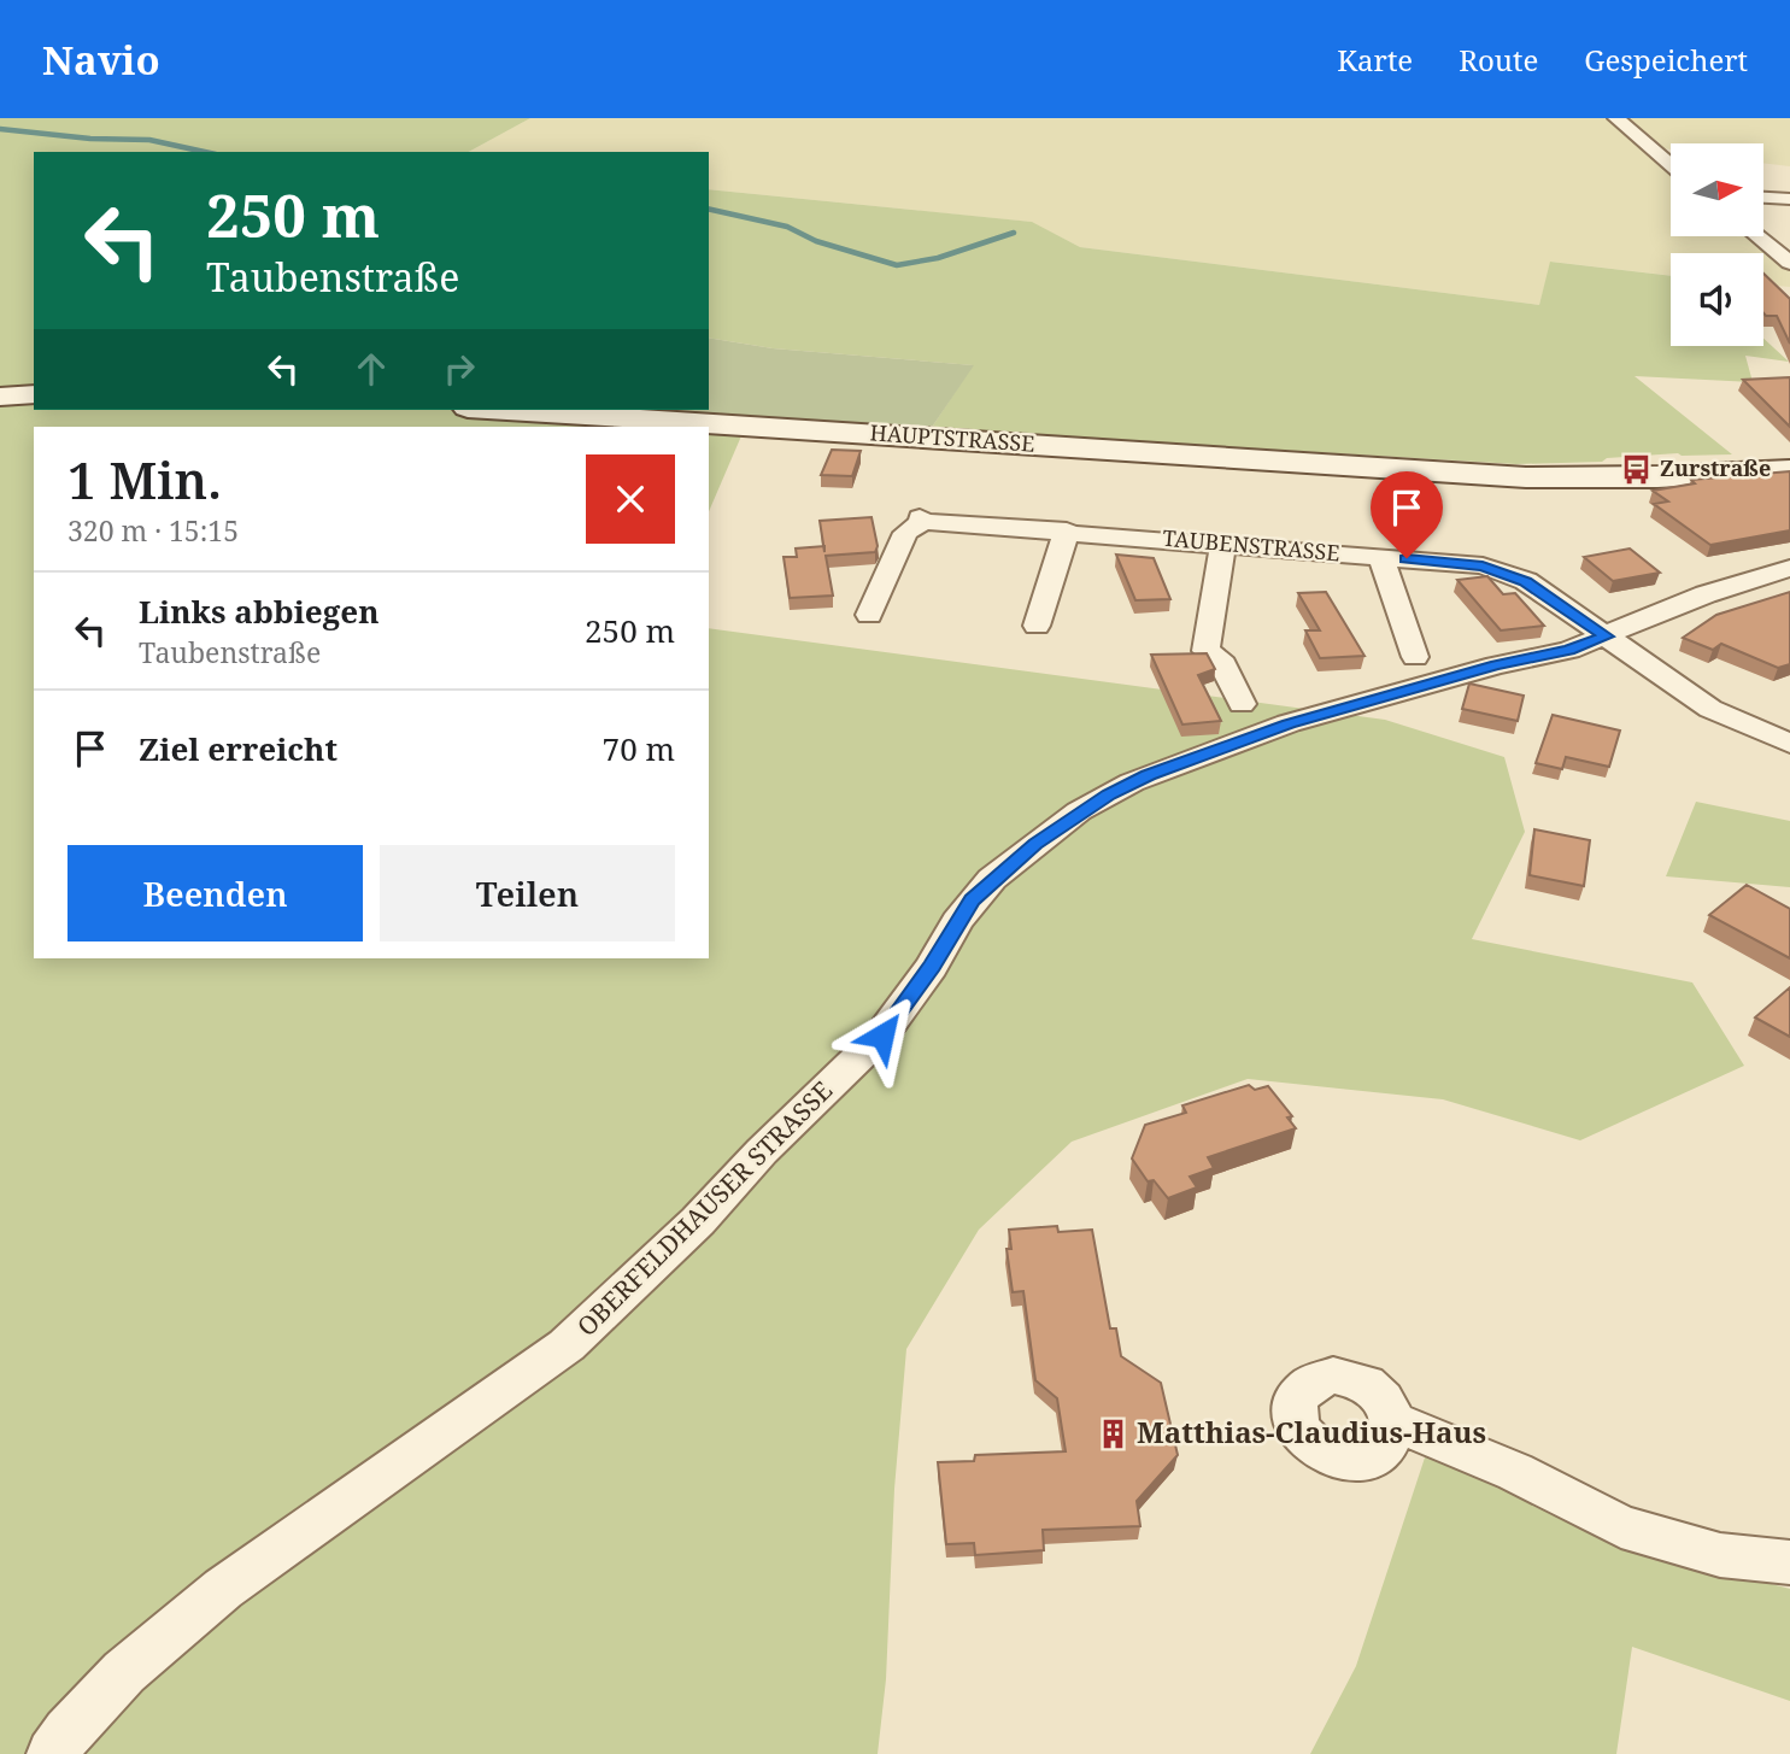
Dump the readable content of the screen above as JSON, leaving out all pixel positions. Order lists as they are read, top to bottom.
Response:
{
  "streets": {
    "main road": ["HAUPTSTRASSE"],
    "street": ["TAUBENSTRASSE", "OBERFELDHAUSER STRASSE"]
  },
  "crossings": [
    ["TAUBENSTRASSE", "OBERFELDHAUSER STRASSE"]
  ],
  "places": {
    "bus stop": ["Zurstraße"],
    "building": ["Matthias-Claudius-Haus"]
  },
  "north": "right",
  "page": {
    "header": "Navio",
    "nav": ["Karte", "Route", "Gespeichert"],
    "turn": ["250 m", "Taubenstraße"],
    "heading": ["1 Min.", "320 m · 15:15"],
    "list": [
      {
        "name": "Links abbiegen",
        "note": "Taubenstraße",
        "value": "250 m"
      },
      {
        "name": "Ziel erreicht",
        "value": "70 m"
      }
    ],
    "buttons": ["Beenden", "Teilen"]
  }
}
